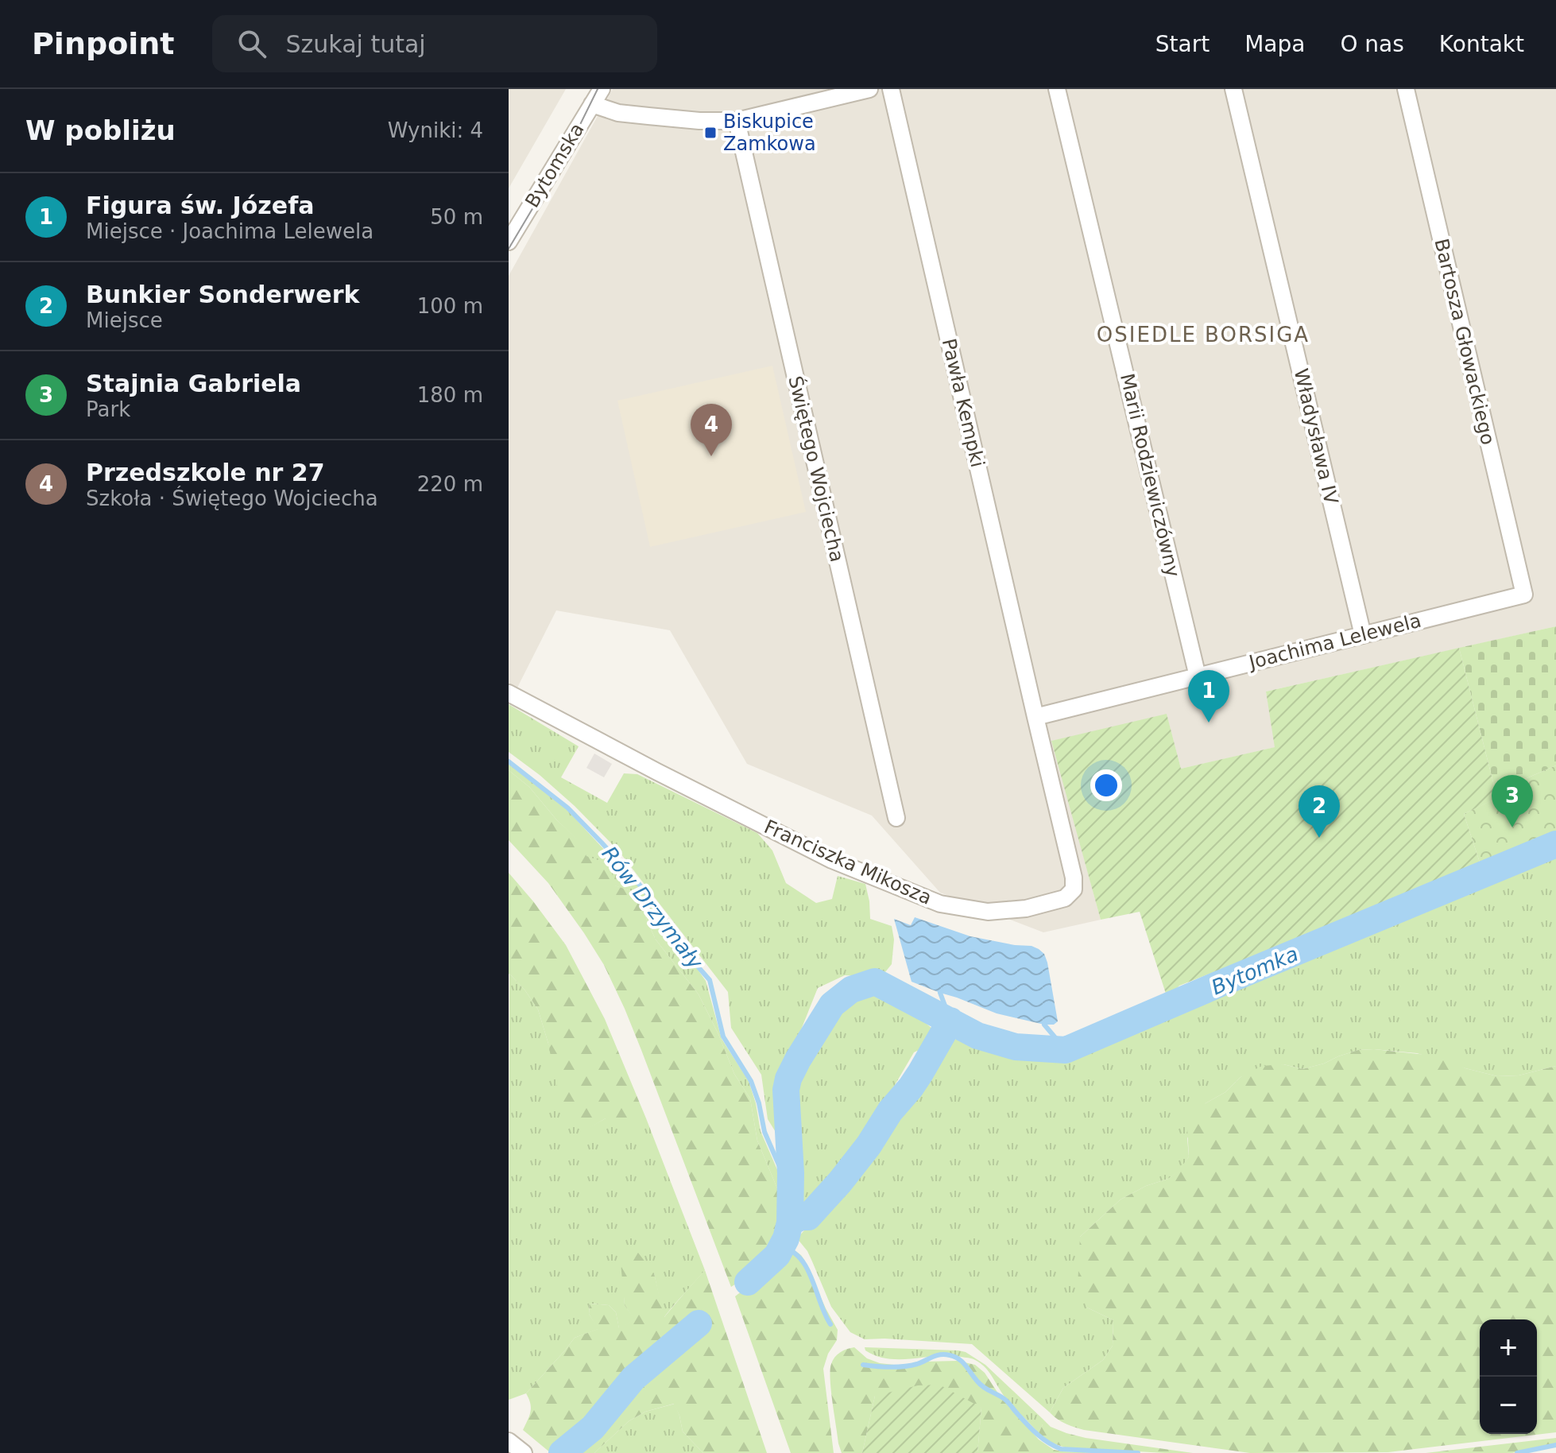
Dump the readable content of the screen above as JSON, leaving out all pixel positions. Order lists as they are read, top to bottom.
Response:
{
  "streets": {
    "street": [
      "Bytomska",
      "Bartosza Głowackiego",
      "Pawła Kempki",
      "Władysława IV",
      "Świętego Wojciecha",
      "Marii Rodziewiczówny",
      "Joachima Lelewela",
      "Franciszka Mikosza"
    ]
  },
  "crossings": [
    ["Bartosza Głowackiego", "Joachima Lelewela"],
    ["Pawła Kempki", "Joachima Lelewela"],
    ["Pawła Kempki", "Franciszka Mikosza"],
    ["Władysława IV", "Joachima Lelewela"],
    ["Marii Rodziewiczówny", "Joachima Lelewela"],
    ["Joachima Lelewela", "Franciszka Mikosza"]
  ],
  "districts": ["OSIEDLE BORSIGA"],
  "water": ["Rów Drzymały", "Bytomka"],
  "places": {
    "transit": ["Biskupice Zamkowa"]
  },
  "page": {
    "header": "Pinpoint",
    "search": "Szukaj tutaj",
    "nav": [
      "Start",
      "Mapa",
      "O nas",
      "Kontakt"
    ],
    "heading": ["W pobliżu", "Wyniki: 4"],
    "list": [
      {
        "mark": "1",
        "name": "Figura św. Józefa",
        "note": "Miejsce · Joachima Lelewela",
        "value": "50 m"
      },
      {
        "mark": "2",
        "name": "Bunkier Sonderwerk",
        "note": "Miejsce",
        "value": "100 m"
      },
      {
        "mark": "3",
        "name": "Stajnia Gabriela",
        "note": "Park",
        "value": "180 m"
      },
      {
        "mark": "4",
        "name": "Przedszkole nr 27",
        "note": "Szkoła · Świętego Wojciecha",
        "value": "220 m"
      }
    ],
    "pins": [
      "4",
      "1",
      "3",
      "2"
    ],
    "map_buttons": ["+", "−"]
  }
}
